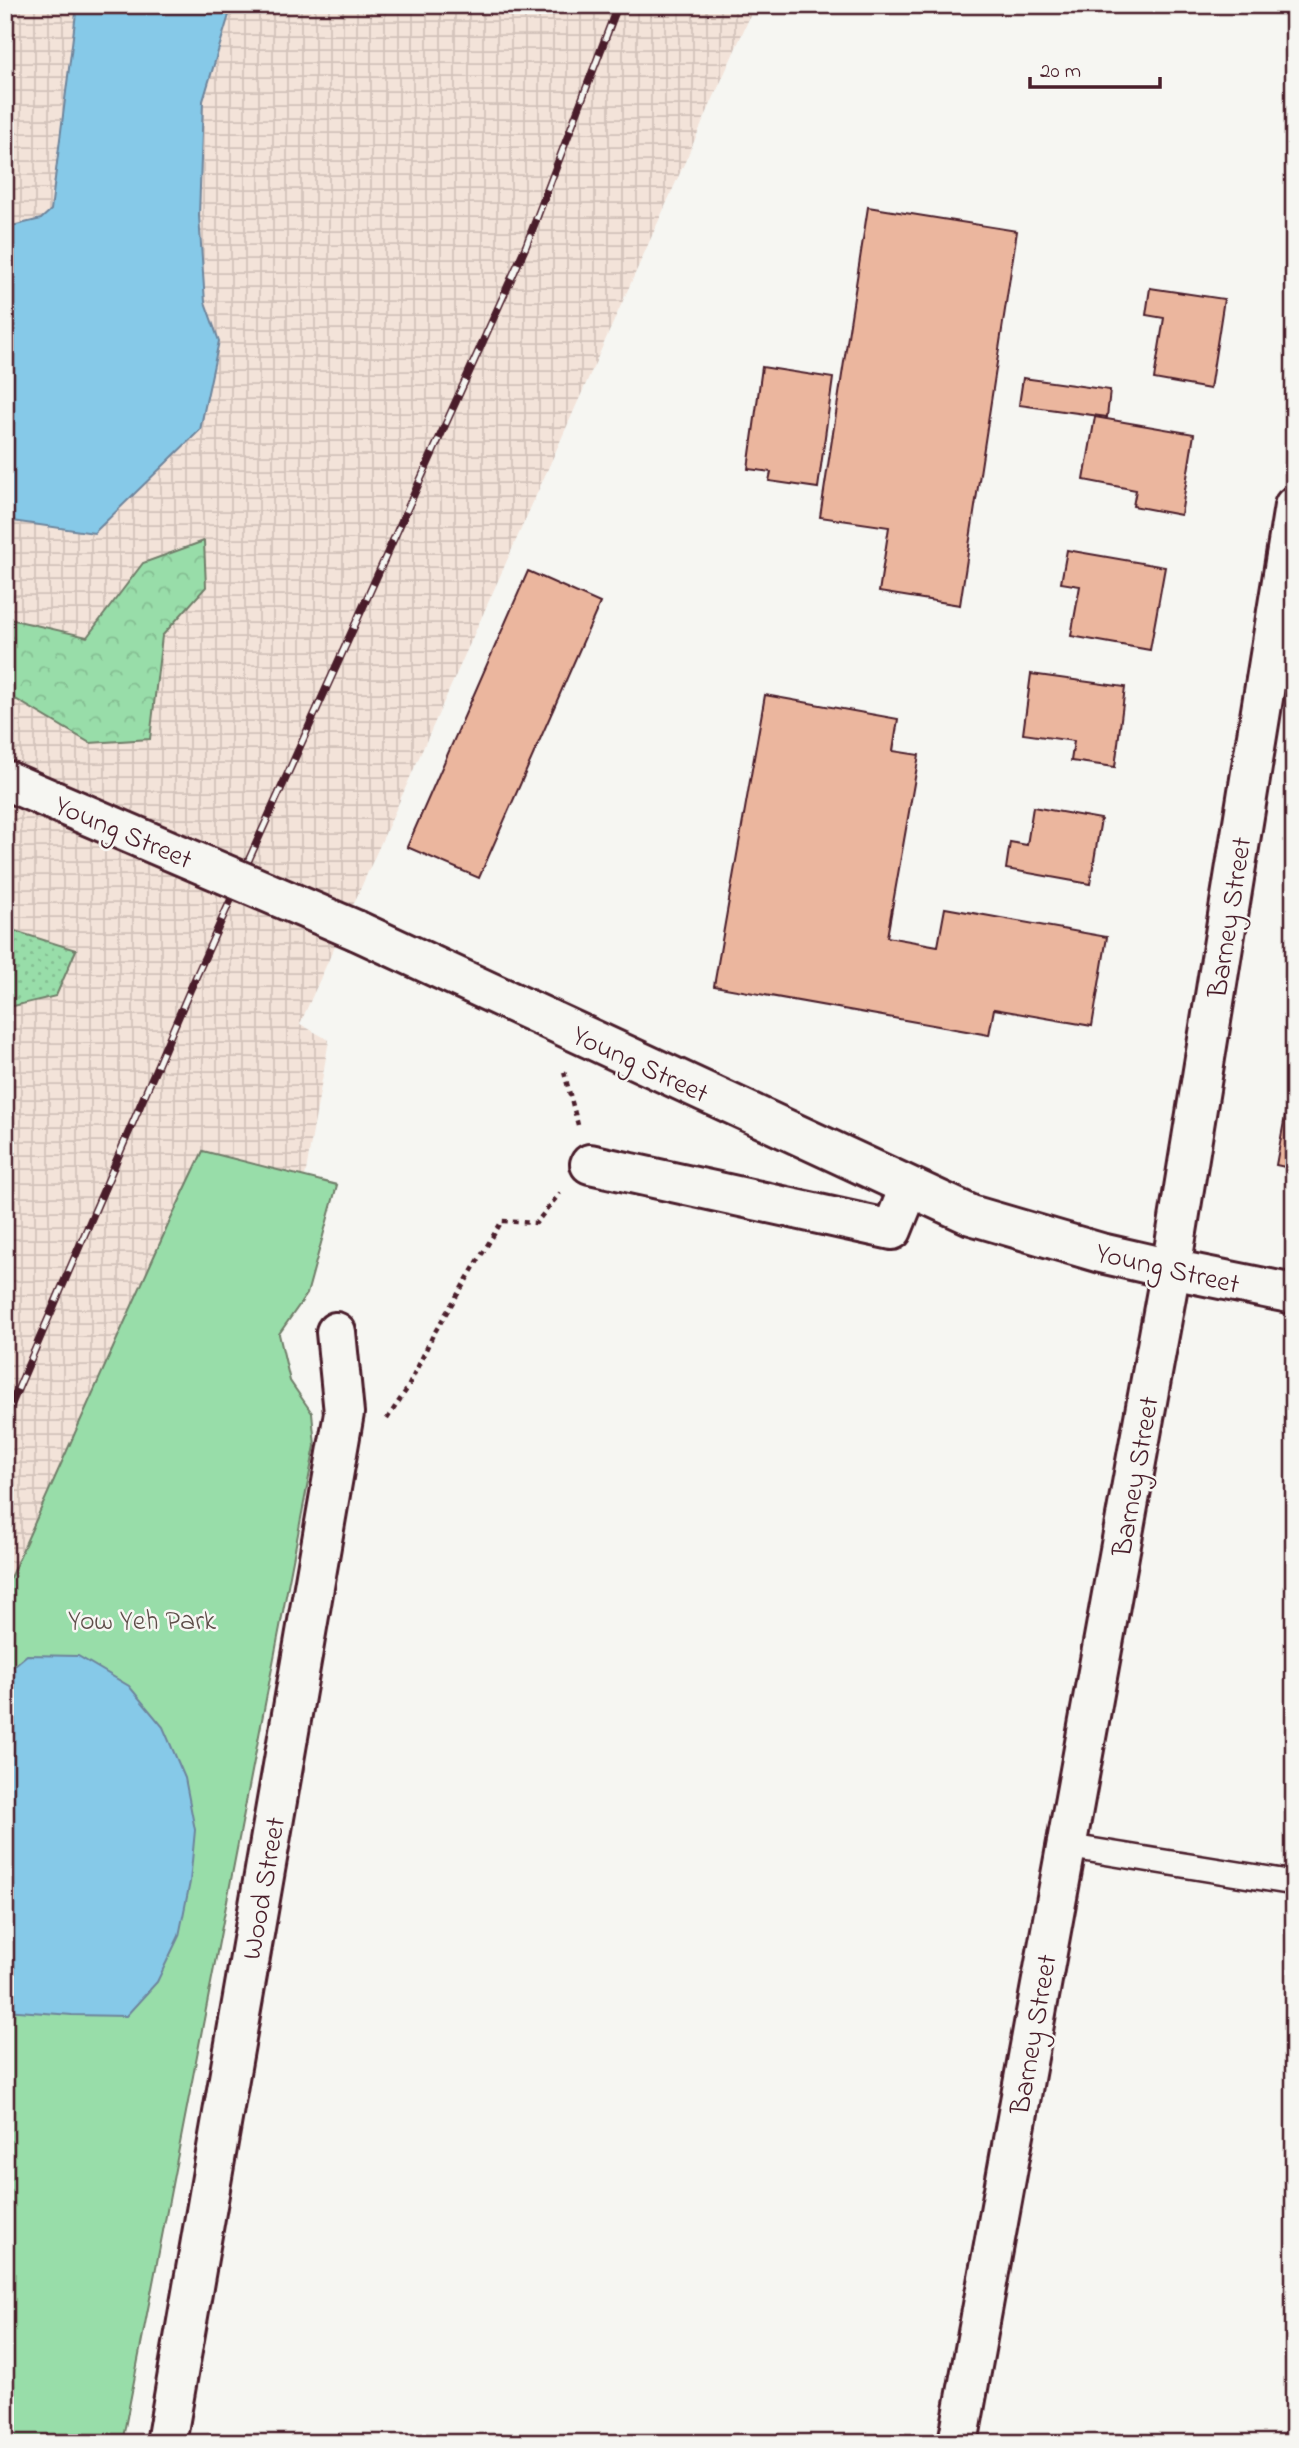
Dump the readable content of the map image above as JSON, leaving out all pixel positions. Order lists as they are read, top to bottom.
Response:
{
  "streets": {
    "street": ["Young Street", "Barney Street", "Wood Street"]
  },
  "crossings": [
    ["Young Street", "Barney Street"]
  ],
  "parks": ["Yow Yeh Park"],
  "scale_bar": "20 m"
}
